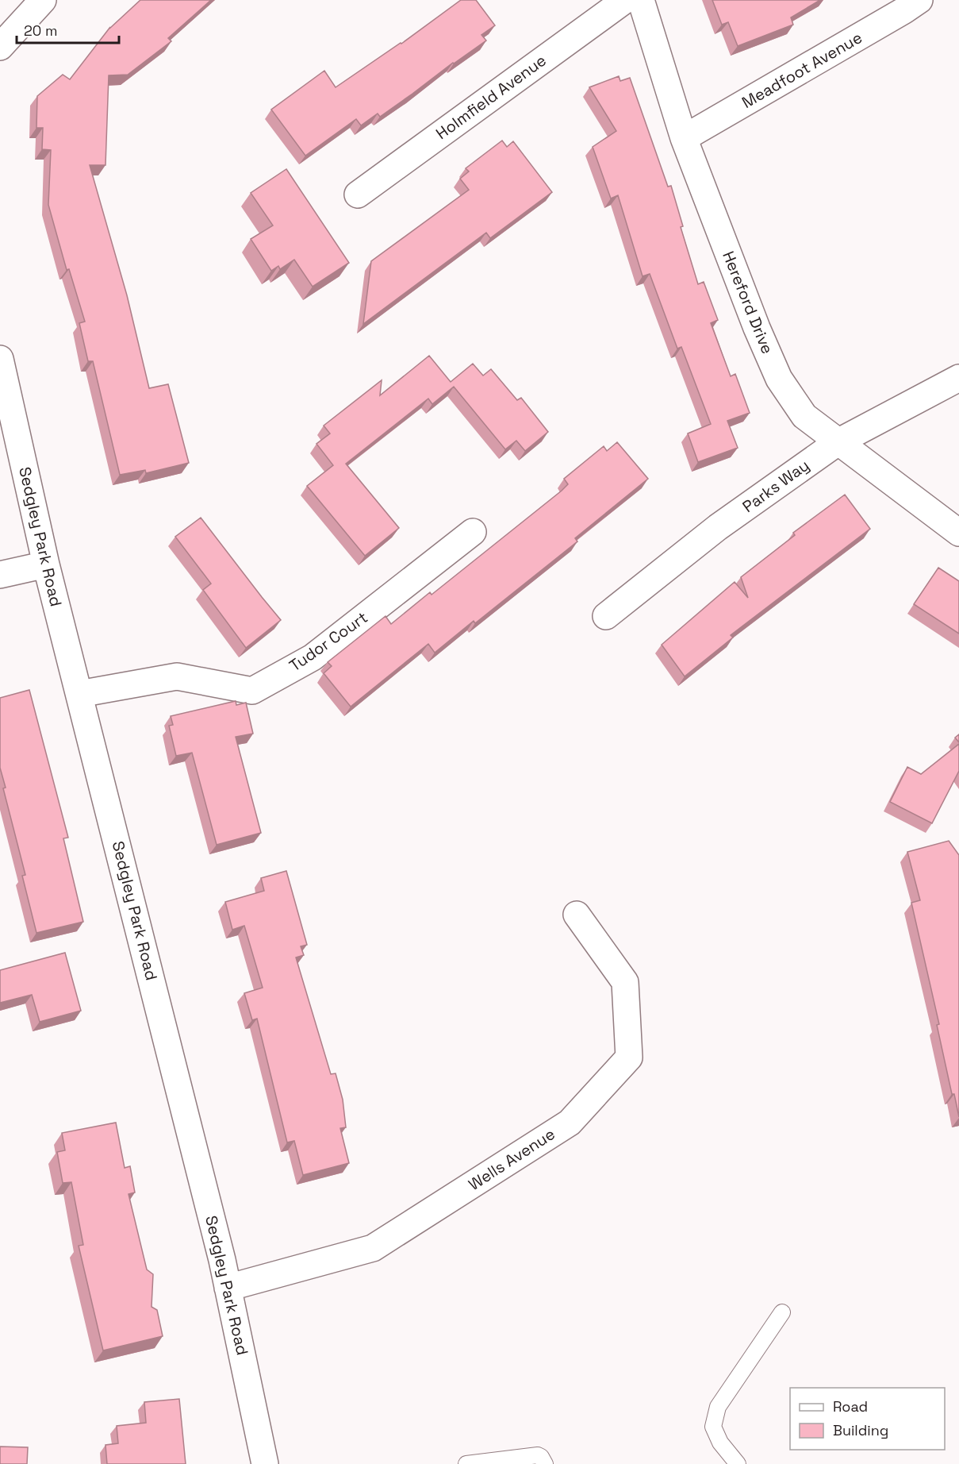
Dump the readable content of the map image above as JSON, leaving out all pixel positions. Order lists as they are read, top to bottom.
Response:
{
  "streets": {
    "street": [
      "Meadfoot Avenue",
      "Holmfield Avenue",
      "Hereford Drive",
      "Parks Way",
      "Sedgley Park Road",
      "Tudor Court",
      "Wells Avenue"
    ]
  },
  "crossings": [
    ["Meadfoot Avenue", "Hereford Drive"],
    ["Hereford Drive", "Parks Way"],
    ["Sedgley Park Road", "Tudor Court"],
    ["Sedgley Park Road", "Wells Avenue"]
  ],
  "legend": ["Road", "Building"],
  "scale_bar": "20 m"
}
